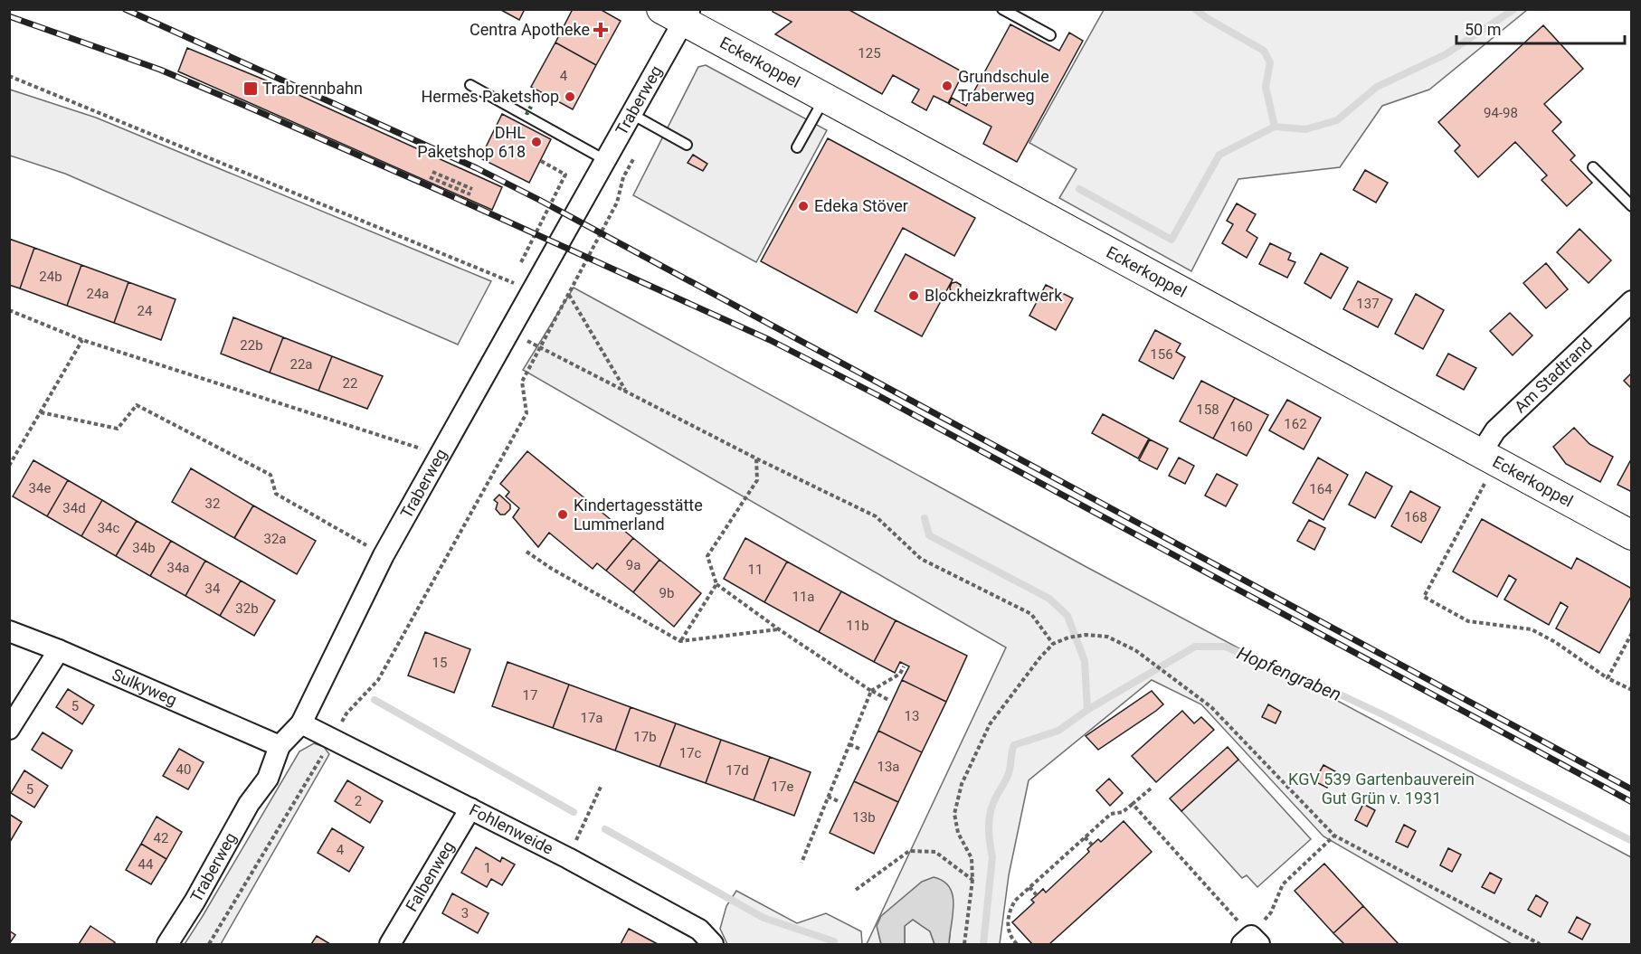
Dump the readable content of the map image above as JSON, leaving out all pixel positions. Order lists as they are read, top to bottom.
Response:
{
  "streets": {
    "street": [
      "Eckerkoppel",
      "Traberweg",
      "Am Stadtrand",
      "Sulkyweg",
      "Fohlenweide",
      "Falbenweg"
    ]
  },
  "crossings": [
    ["Eckerkoppel", "Traberweg"],
    ["Eckerkoppel", "Am Stadtrand"],
    ["Traberweg", "Sulkyweg"],
    ["Traberweg", "Fohlenweide"],
    ["Fohlenweide", "Falbenweg"]
  ],
  "water": ["Hopfengraben"],
  "parks": ["KGV 539 Gartenbauverein Gut Grün v. 1931"],
  "places": {
    "health": ["Centra Apotheke"],
    "other": [
      "Grundschule Traberweg",
      "Hermes Paketshop",
      "DHL Paketshop 618",
      "Edeka Stöver",
      "Blockheizkraftwerk",
      "Kindertagesstätte Lummerland"
    ],
    "transit": ["Trabrennbahn"]
  },
  "house_numbers": [
    "125",
    "4",
    "94-98",
    "24b",
    "24a",
    "137",
    "24",
    "22b",
    "156",
    "22a",
    "22",
    "158",
    "162",
    "160",
    "34e",
    "164",
    "32",
    "34d",
    "168",
    "34c",
    "32a",
    "34b",
    "9a",
    "34a",
    "11",
    "34",
    "9b",
    "11a",
    "32b",
    "11b",
    "15",
    "17",
    "5",
    "13",
    "17a",
    "17b",
    "17c",
    "13a",
    "40",
    "17d",
    "17e",
    "5",
    "2",
    "13b",
    "42",
    "4",
    "44",
    "1",
    "3"
  ],
  "scale_bar": "50 m"
}
